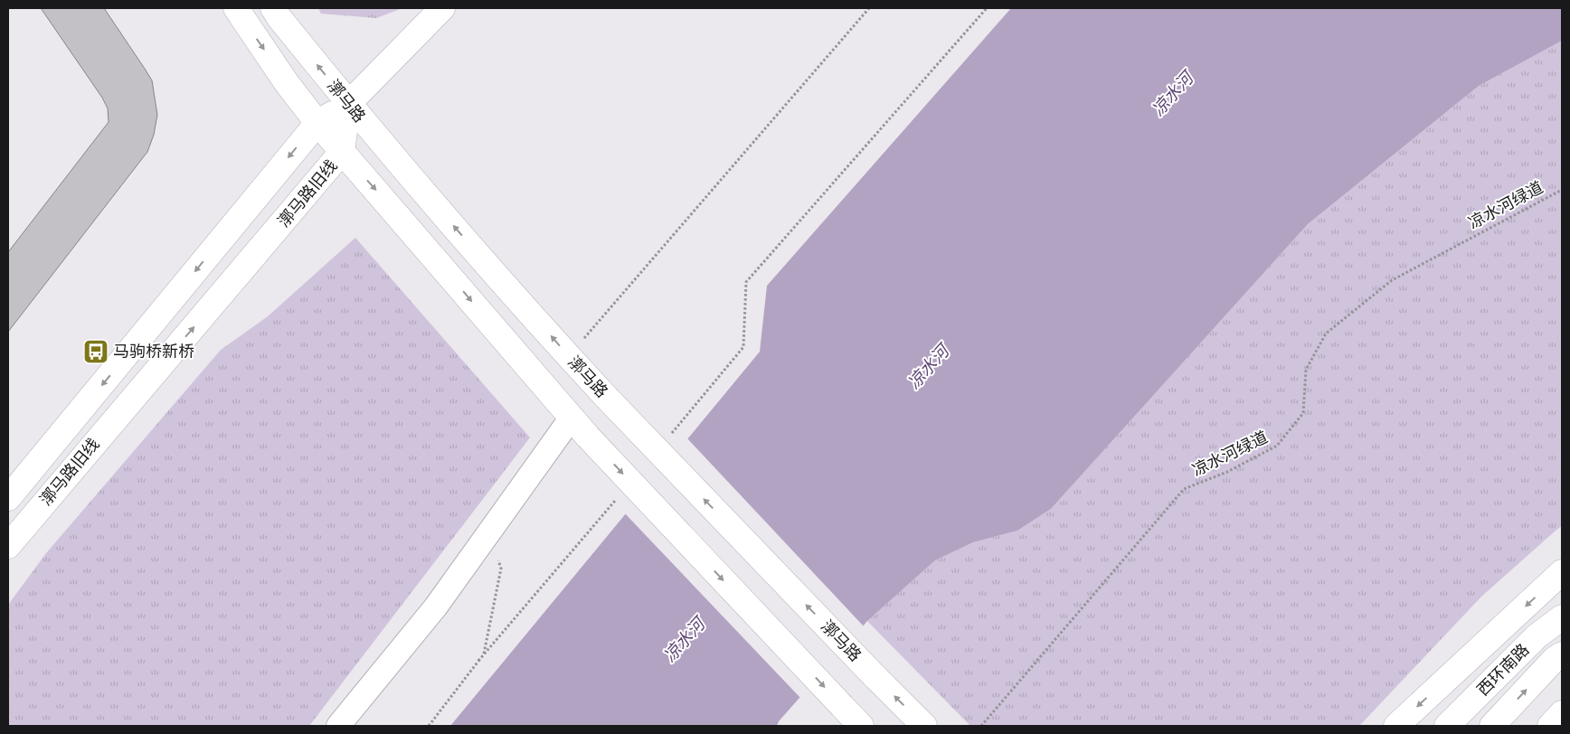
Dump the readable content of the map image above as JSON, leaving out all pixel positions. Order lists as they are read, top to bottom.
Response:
{
  "streets": {
    "main road": ["漷马路", "漷马路旧线", "西环南路"],
    "path": ["凉水河绿道"]
  },
  "crossings": [
    ["漷马路", "漷马路旧线"]
  ],
  "water": ["凉水河"],
  "places": {
    "bus stop": ["马驹桥新桥"]
  }
}
